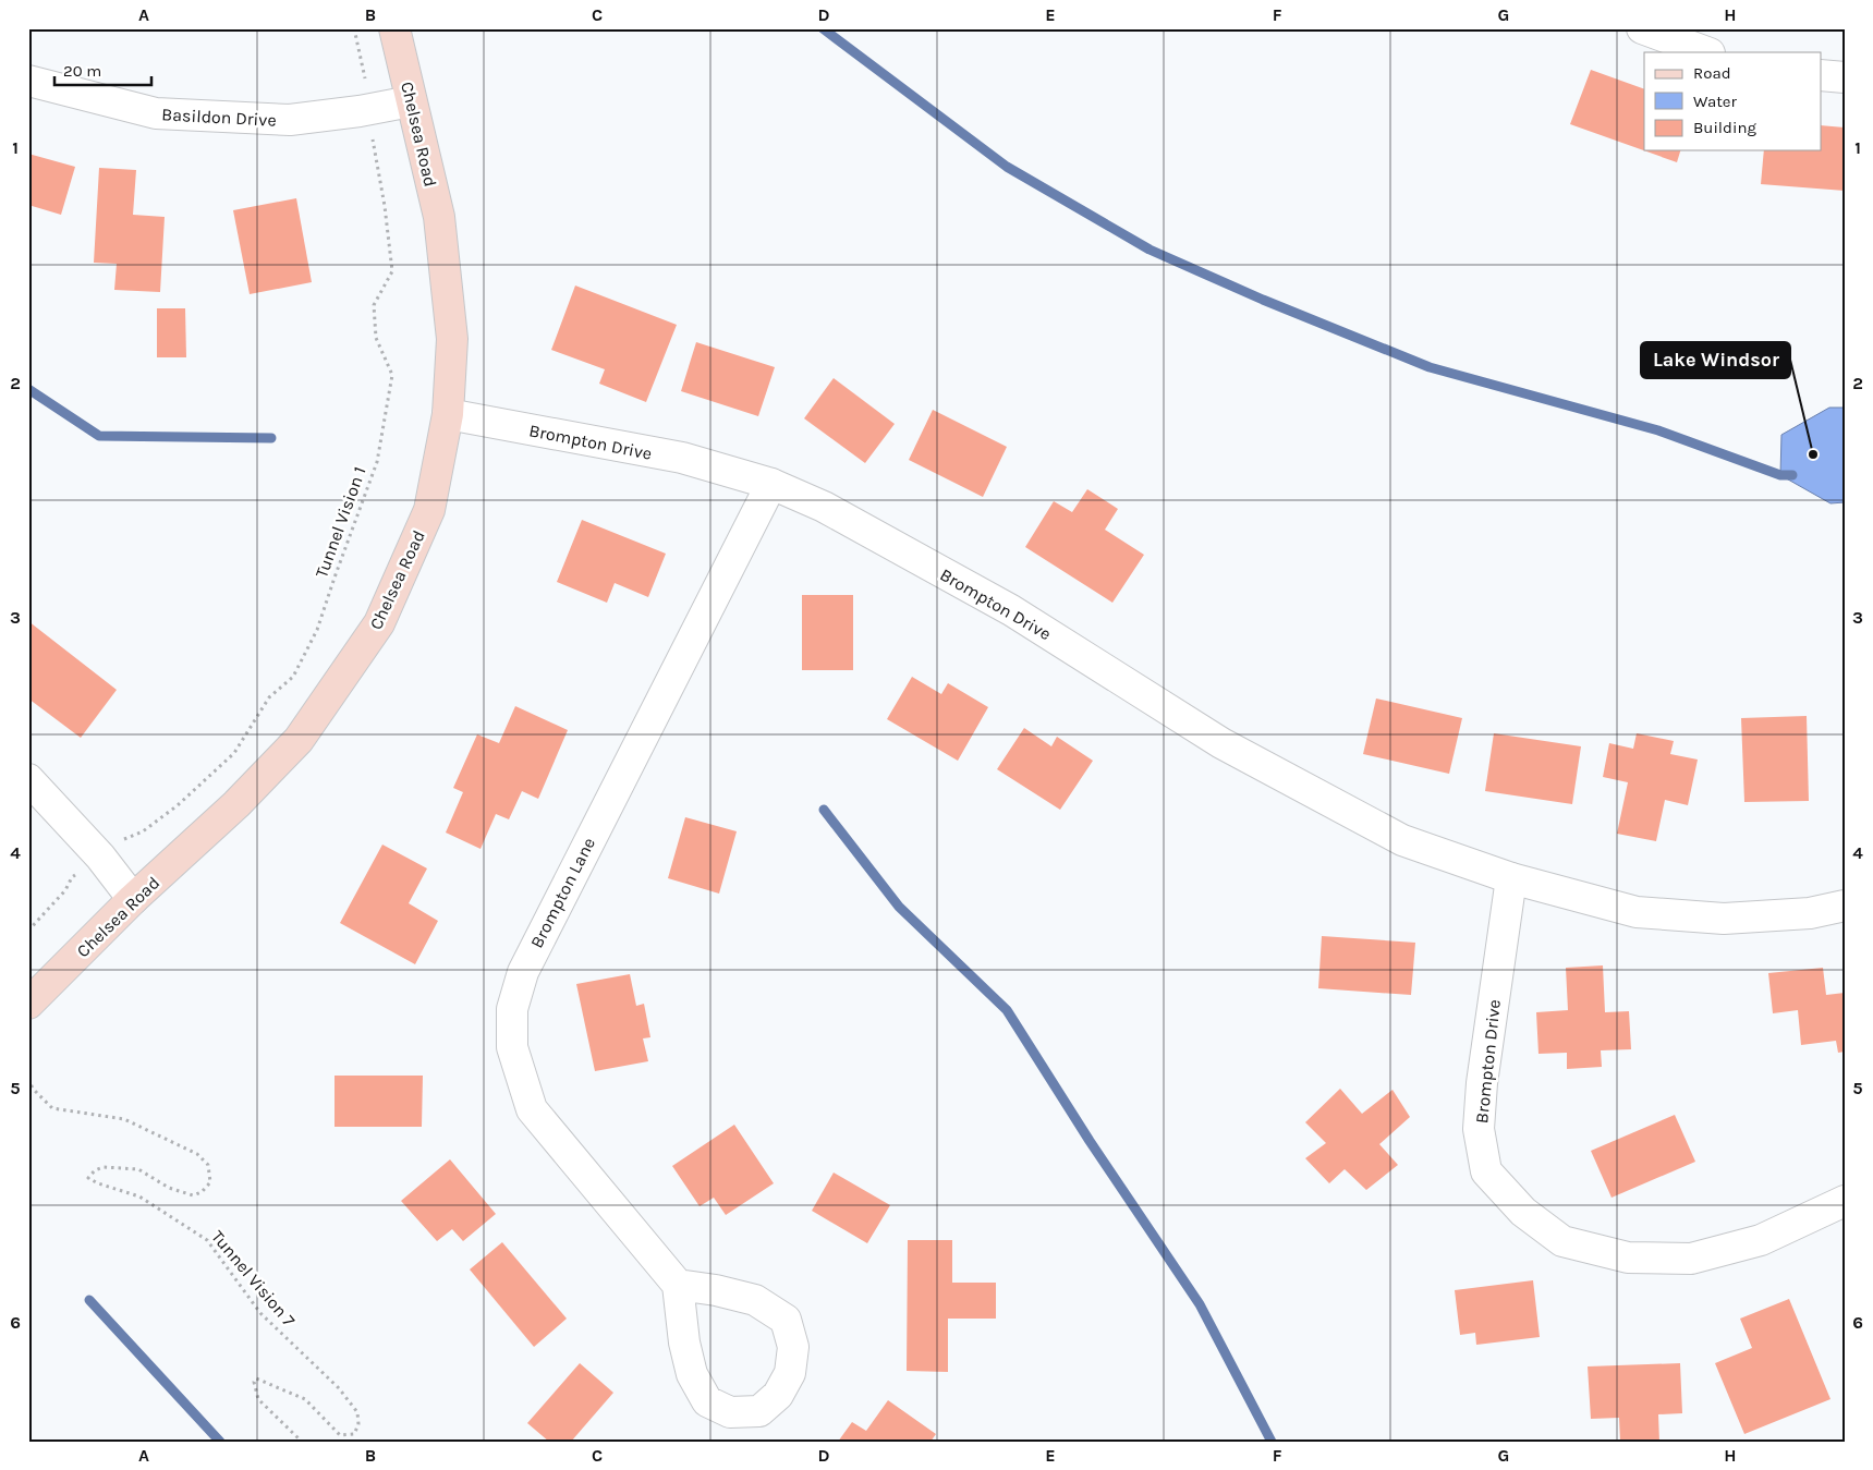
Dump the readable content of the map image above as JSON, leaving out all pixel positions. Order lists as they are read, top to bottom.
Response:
{
  "streets": {
    "street": [
      "Basildon Drive",
      "Chelsea Road",
      "Brompton Drive",
      "Brompton Lane"
    ],
    "path": ["Tunnel Vision 1", "Tunnel Vision 7"]
  },
  "crossings": [
    ["Basildon Drive", "Chelsea Road"],
    ["Chelsea Road", "Brompton Drive"],
    ["Brompton Drive", "Brompton Lane"]
  ],
  "places": ["Lake Windsor"],
  "legend": ["Road", "Water", "Building"],
  "scale_bar": "20 m",
  "grid": {
    "columns": [
      "A",
      "B",
      "C",
      "D",
      "E",
      "F",
      "G",
      "H"
    ],
    "rows": [
      "1",
      "2",
      "3",
      "4",
      "5",
      "6"
    ]
  }
}
